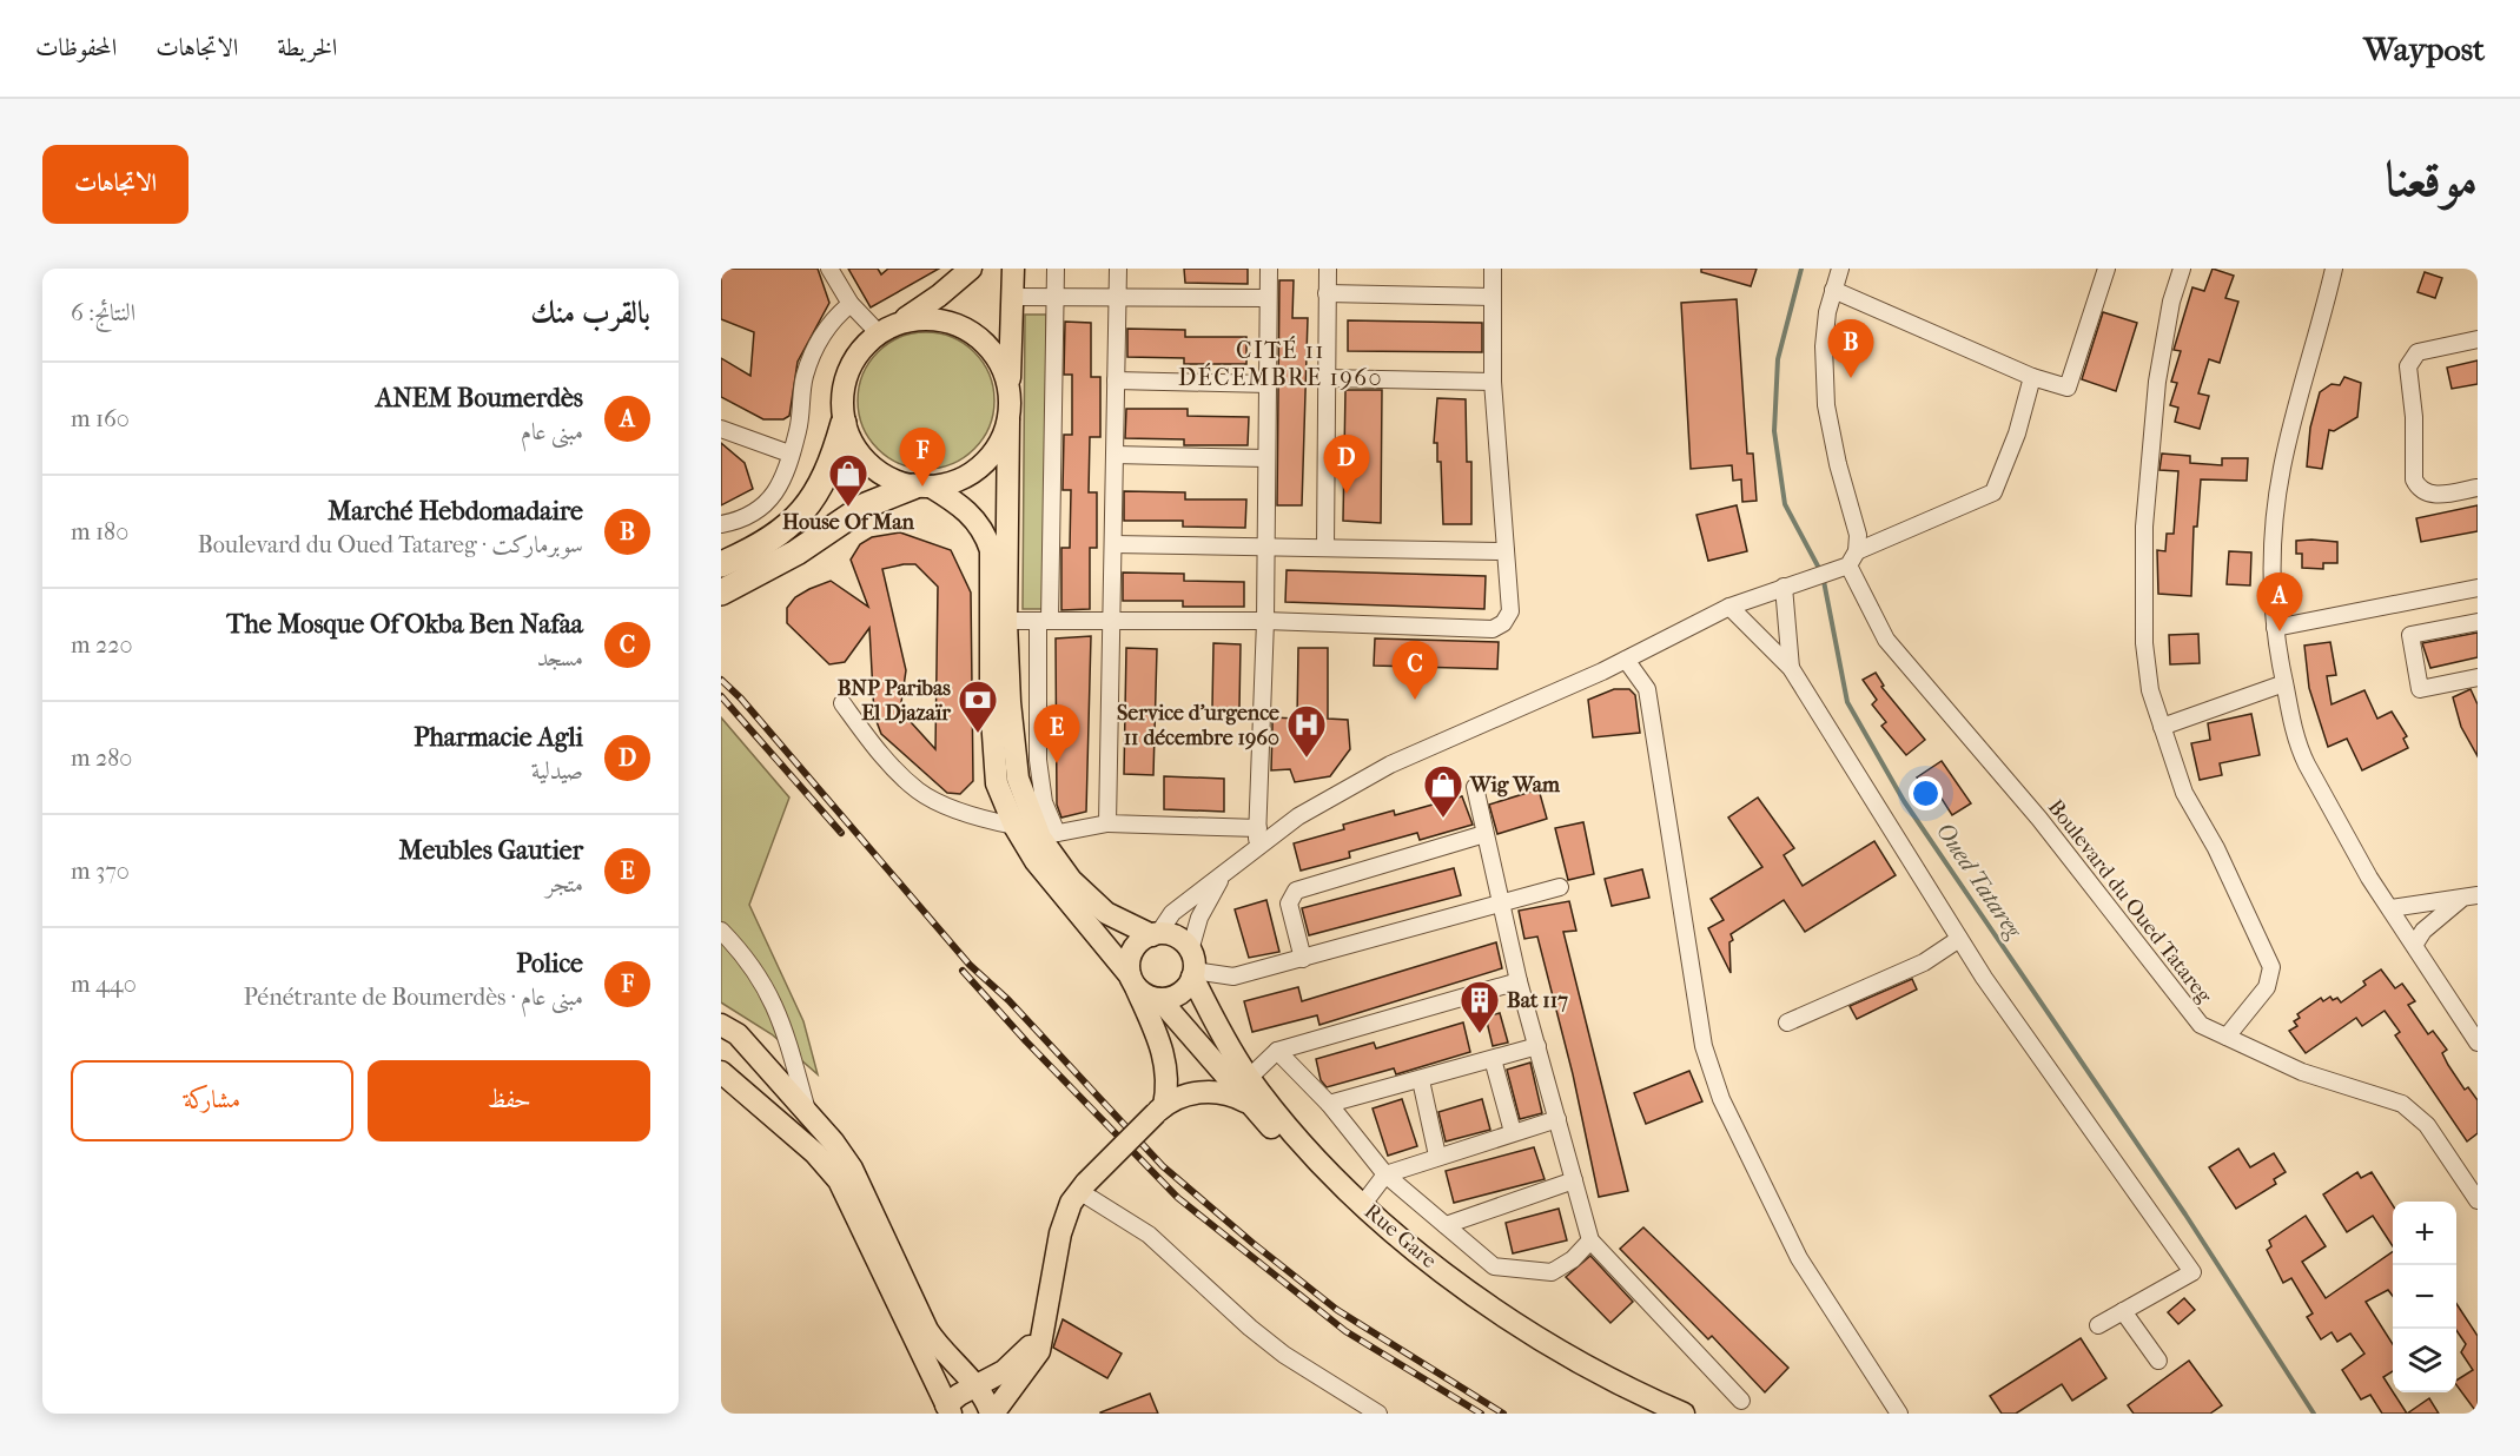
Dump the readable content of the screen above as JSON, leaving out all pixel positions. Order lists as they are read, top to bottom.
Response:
{
  "streets": {
    "main road": ["Rue Gare"],
    "street": ["Boulevard du Oued Tatareg"]
  },
  "districts": ["CITÉ 11 DÉCEMBRE 1960"],
  "water": ["Oued Tatareg"],
  "places": {
    "shop": ["House Of Man", "Wig Wam"],
    "bank": ["BNP Paribas El Djazaïr"],
    "hospital": ["Service d'urgence 11 décembre 1960"],
    "building": ["Bat 117"]
  },
  "page": {
    "header": "Waypost",
    "nav": ["الخريطة", "الاتجاهات", "المحفوظات"],
    "title": "موقعنا",
    "buttons": [
      "الاتجاهات",
      ["حفظ", "مشاركة"]
    ],
    "heading": ["بالقرب منك", "النتائج: 6"],
    "pins": [
      "B",
      "F",
      "D",
      "A",
      "C",
      "E"
    ],
    "list": [
      {
        "mark": "A",
        "name": "ANEM Boumerdès",
        "note": "مبنى عام",
        "value": "160 m"
      },
      {
        "mark": "B",
        "name": "Marché Hebdomadaire",
        "note": "سوبرماركت · Boulevard du Oued Tatareg",
        "value": "180 m"
      },
      {
        "mark": "C",
        "name": "The Mosque Of Okba Ben Nafaa",
        "note": "مسجد",
        "value": "220 m"
      },
      {
        "mark": "D",
        "name": "Pharmacie Agli",
        "note": "صيدلية",
        "value": "280 m"
      },
      {
        "mark": "E",
        "name": "Meubles Gautier",
        "note": "متجر",
        "value": "370 m"
      },
      {
        "mark": "F",
        "name": "Police",
        "note": "مبنى عام · Pénétrante de Boumerdès",
        "value": "440 m"
      }
    ],
    "map_buttons": ["+", "−"]
  }
}
